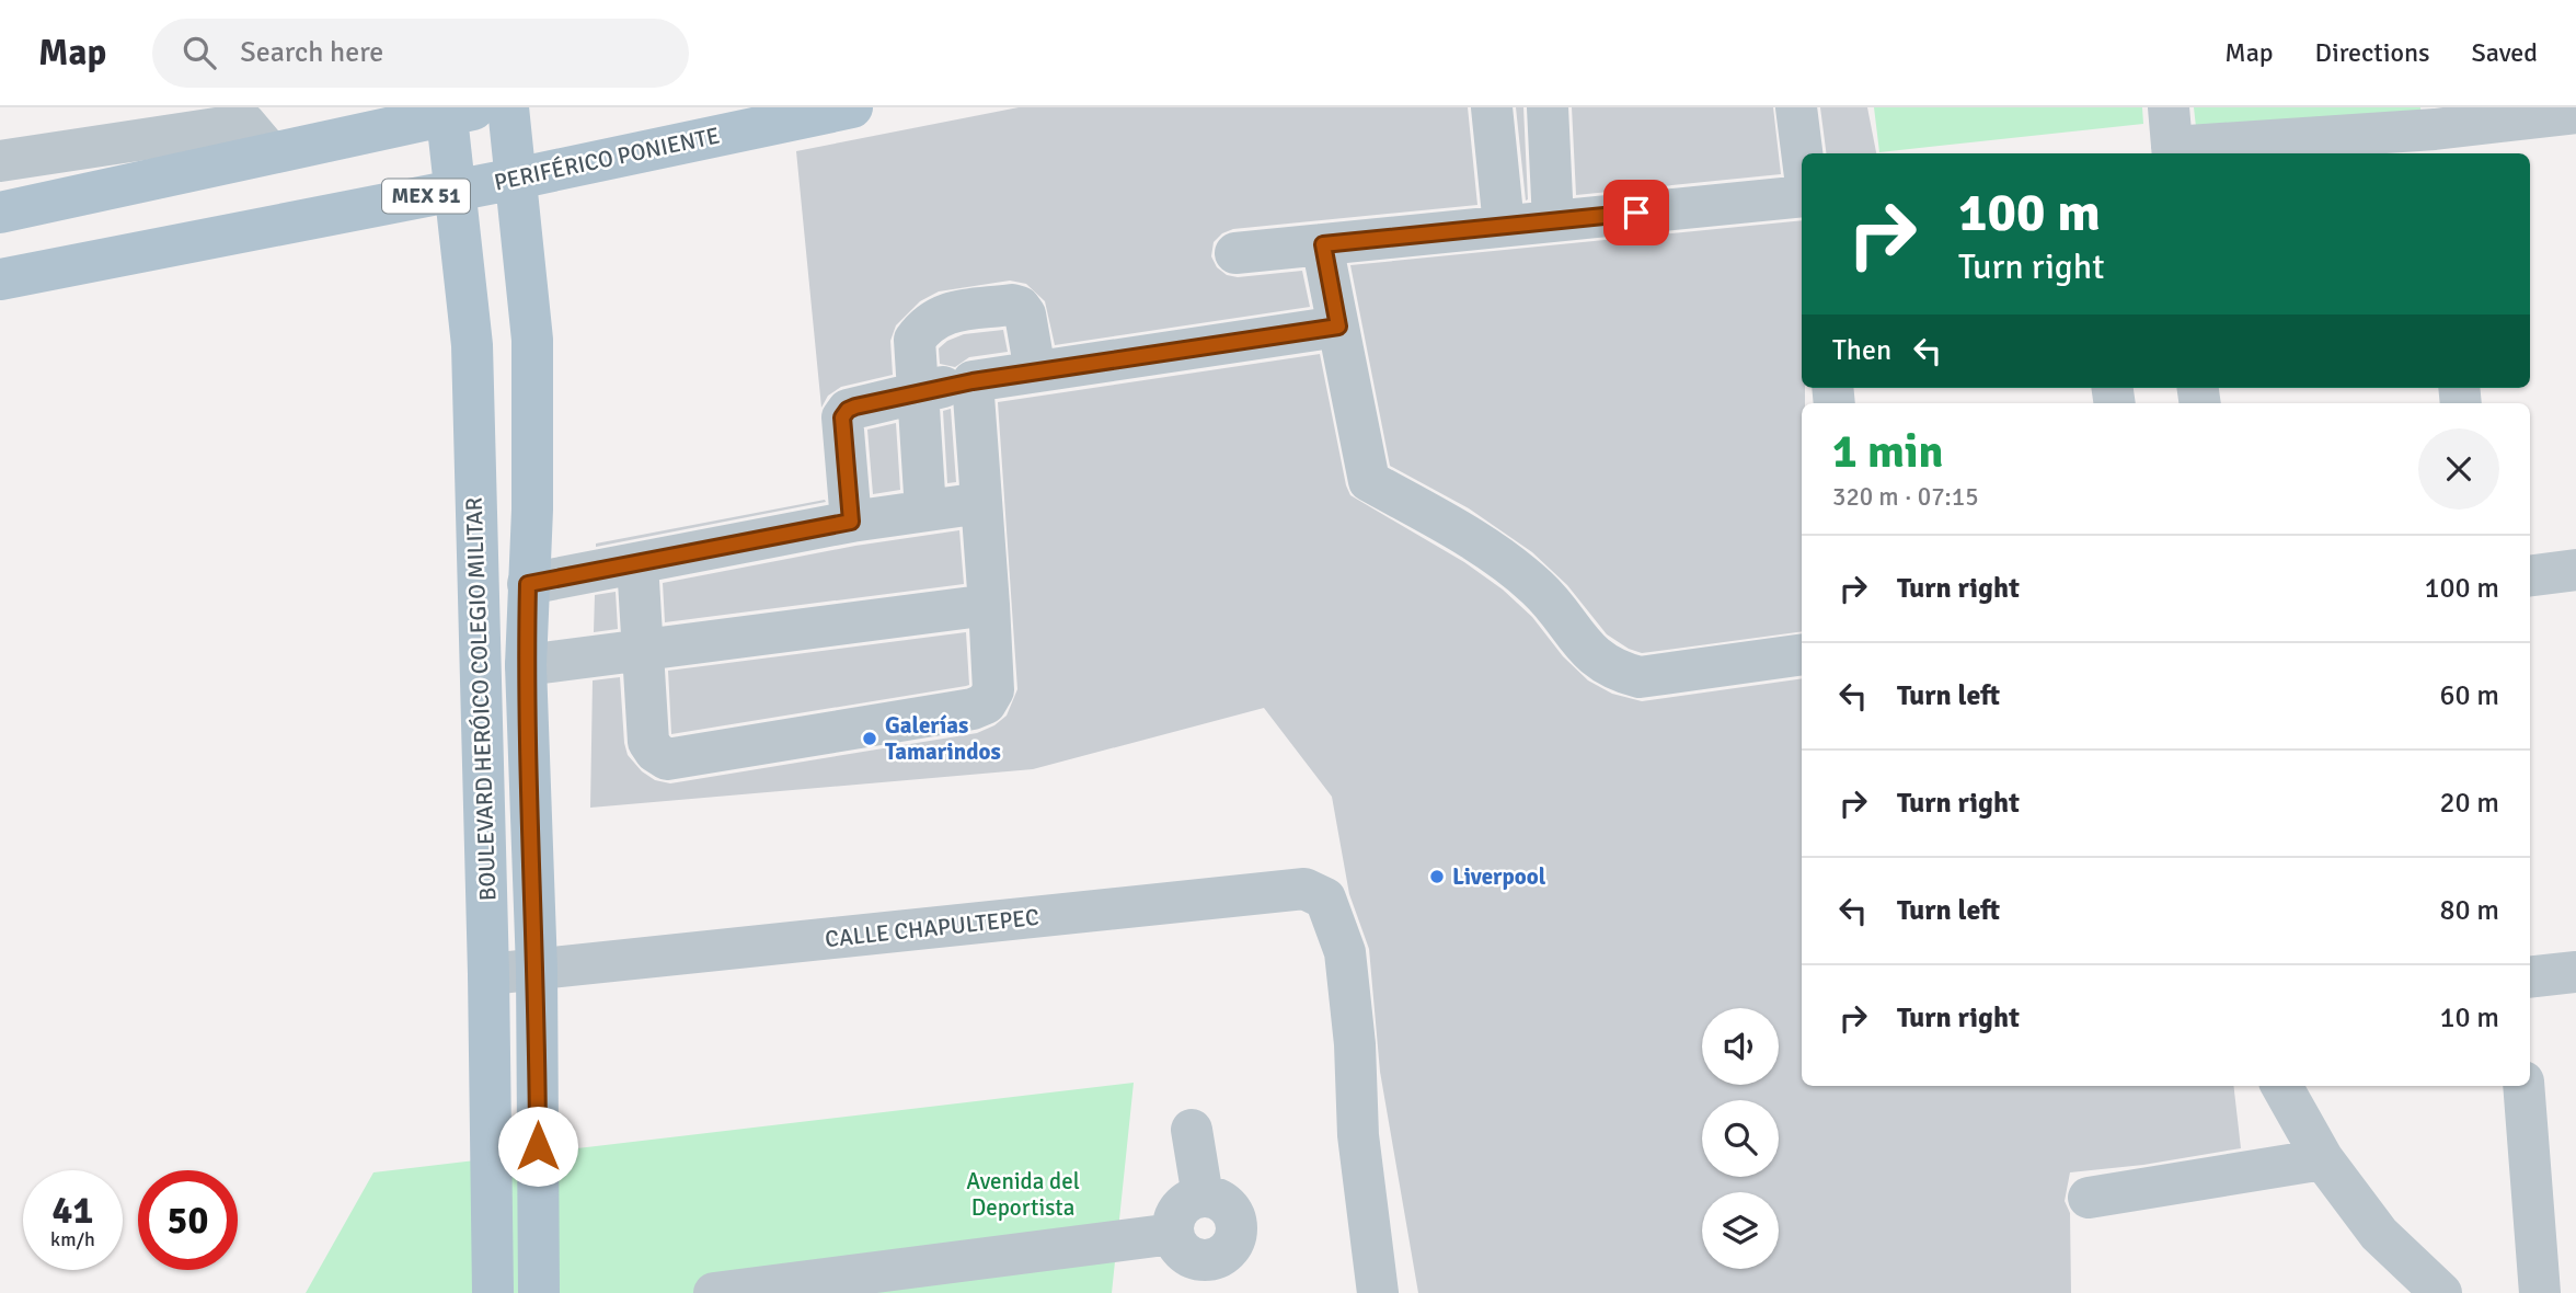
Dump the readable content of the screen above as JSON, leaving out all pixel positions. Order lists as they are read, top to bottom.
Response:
{
  "streets": {
    "main road": ["PERIFÉRICO PONIENTE", "MEX 51", "BOULEVARD HERÓICO COLEGIO MILITAR"],
    "street": ["CALLE CHAPULTEPEC"]
  },
  "crossings": [
    ["PERIFÉRICO PONIENTE", "BOULEVARD HERÓICO COLEGIO MILITAR"],
    ["BOULEVARD HERÓICO COLEGIO MILITAR", "CALLE CHAPULTEPEC"]
  ],
  "parks": ["Avenida del Deportista"],
  "places": ["Galerías Tamarindos", "Liverpool"],
  "page": {
    "header": "Map",
    "search": "Search here",
    "nav": ["Map", "Directions", "Saved"],
    "turn": ["100 m", "Turn right"],
    "then": "Then",
    "heading": ["1 min", "320 m · 07:15"],
    "list": [
      {
        "name": "Turn right",
        "value": "100 m"
      },
      {
        "name": "Turn left",
        "value": "60 m"
      },
      {
        "name": "Turn right",
        "value": "20 m"
      },
      {
        "name": "Turn left",
        "value": "80 m"
      },
      {
        "name": "Turn right",
        "value": "10 m"
      }
    ],
    "speed": "41 km/h",
    "limit": "50"
  }
}
